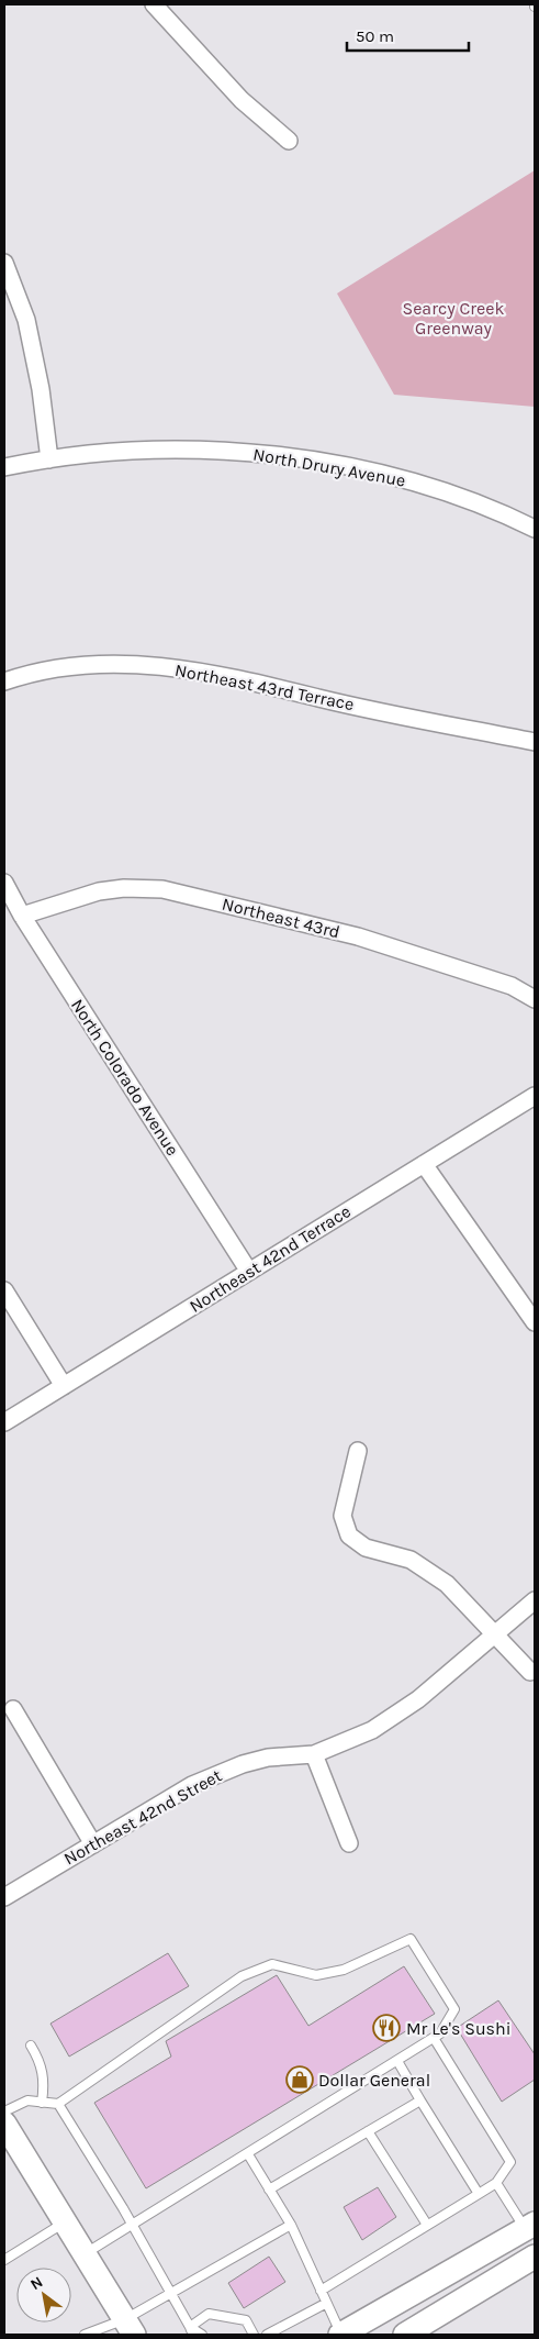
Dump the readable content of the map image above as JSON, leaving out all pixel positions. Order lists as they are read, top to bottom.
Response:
{
  "streets": {
    "street": [
      "North Drury Avenue",
      "Northeast 43rd Terrace",
      "Northeast 43rd",
      "North Colorado Avenue",
      "Northeast 42nd Terrace",
      "Northeast 42nd Street"
    ]
  },
  "crossings": [
    ["Northeast 43rd", "North Colorado Avenue"],
    ["North Colorado Avenue", "Northeast 42nd Terrace"]
  ],
  "parks": ["Searcy Creek Greenway"],
  "places": {
    "restaurant": ["Mr Le's Sushi"],
    "shop": ["Dollar General"]
  },
  "scale_bar": "50 m",
  "north": "top left"
}
